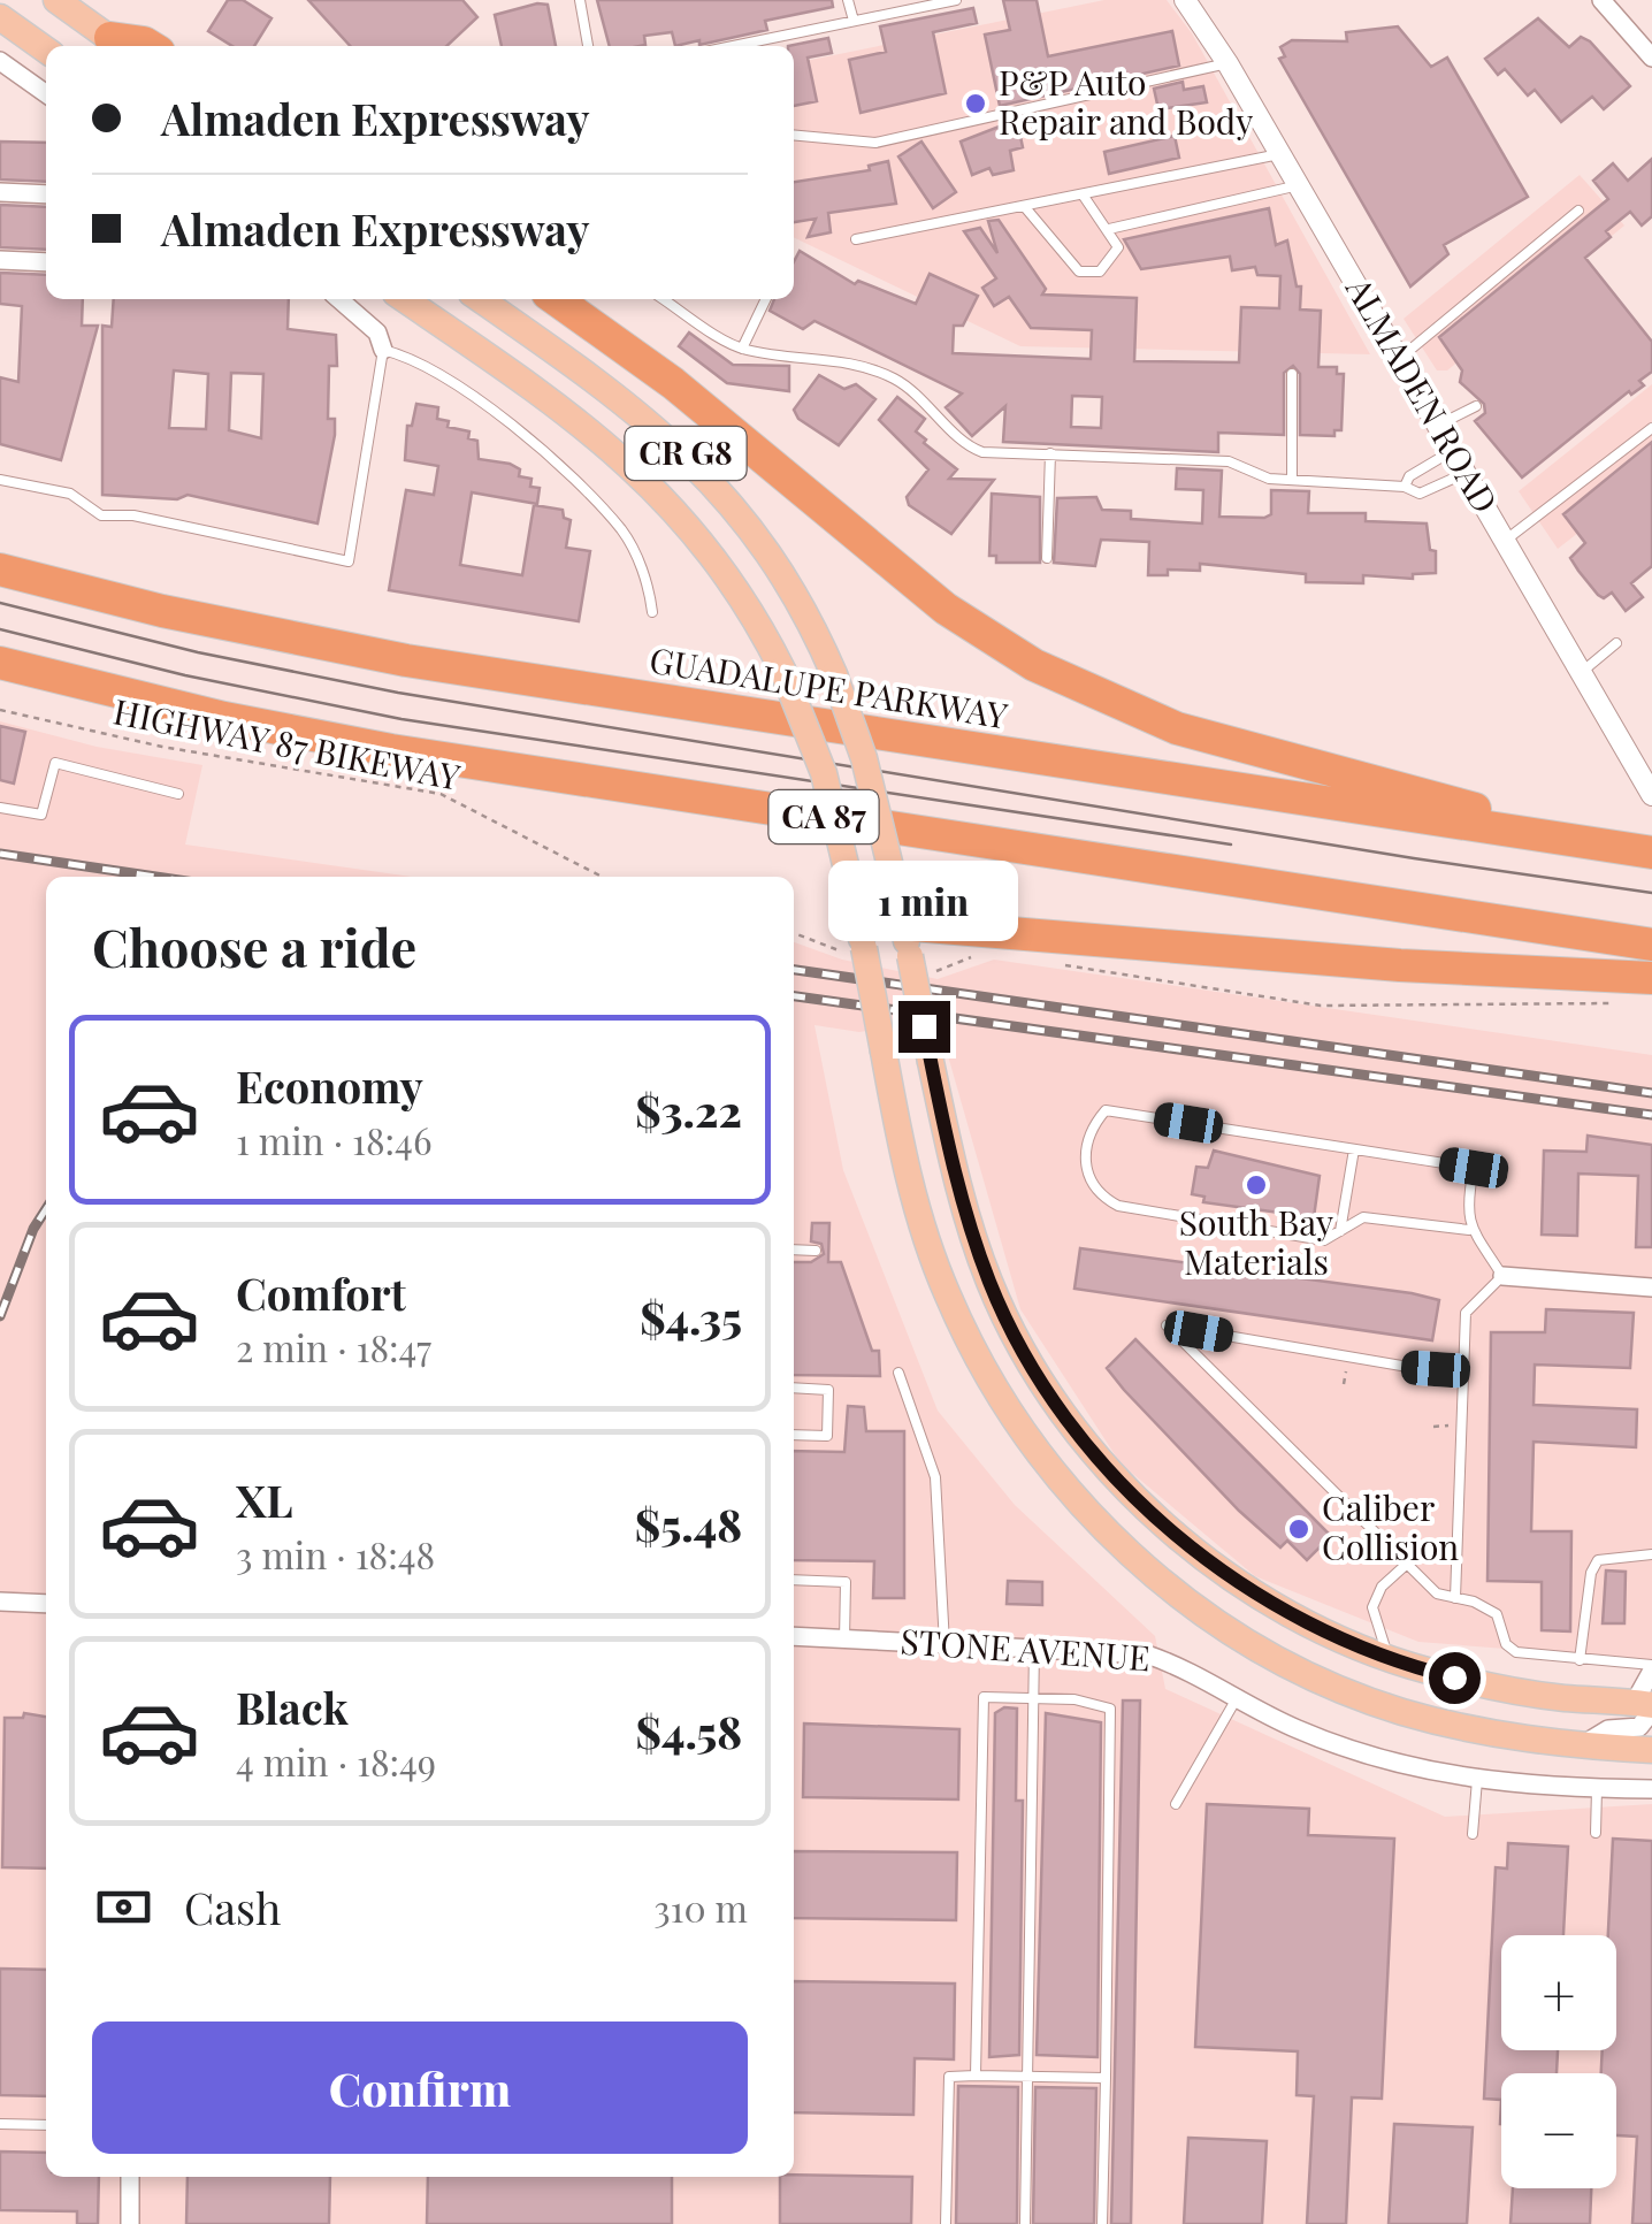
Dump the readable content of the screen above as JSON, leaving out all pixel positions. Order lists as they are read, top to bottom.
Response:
{
  "streets": {
    "highway": ["GUADALUPE PARKWAY", "CA 87"],
    "main road": ["CR G8"],
    "street": ["ALMADEN ROAD", "STONE AVENUE"],
    "path": ["HIGHWAY 87 BIKEWAY"]
  },
  "places": ["P&P Auto Repair and Body", "South Bay Materials", "Caliber Collision"],
  "page": {
    "banner": ["Almaden Expressway", "Almaden Expressway"],
    "bubble": "1 min",
    "heading": "Choose a ride",
    "list": [
      {
        "name": "Economy",
        "note": "1 min · 18:46",
        "value": "$3.22"
      },
      {
        "name": "Comfort",
        "note": "2 min · 18:47",
        "value": "$4.35"
      },
      {
        "name": "XL",
        "note": "3 min · 18:48",
        "value": "$5.48"
      },
      {
        "name": "Black",
        "note": "4 min · 18:49",
        "value": "$4.58"
      }
    ],
    "pay": ["Cash", "310 m"],
    "map_buttons": ["+", "−"],
    "buttons": "Confirm"
  }
}
